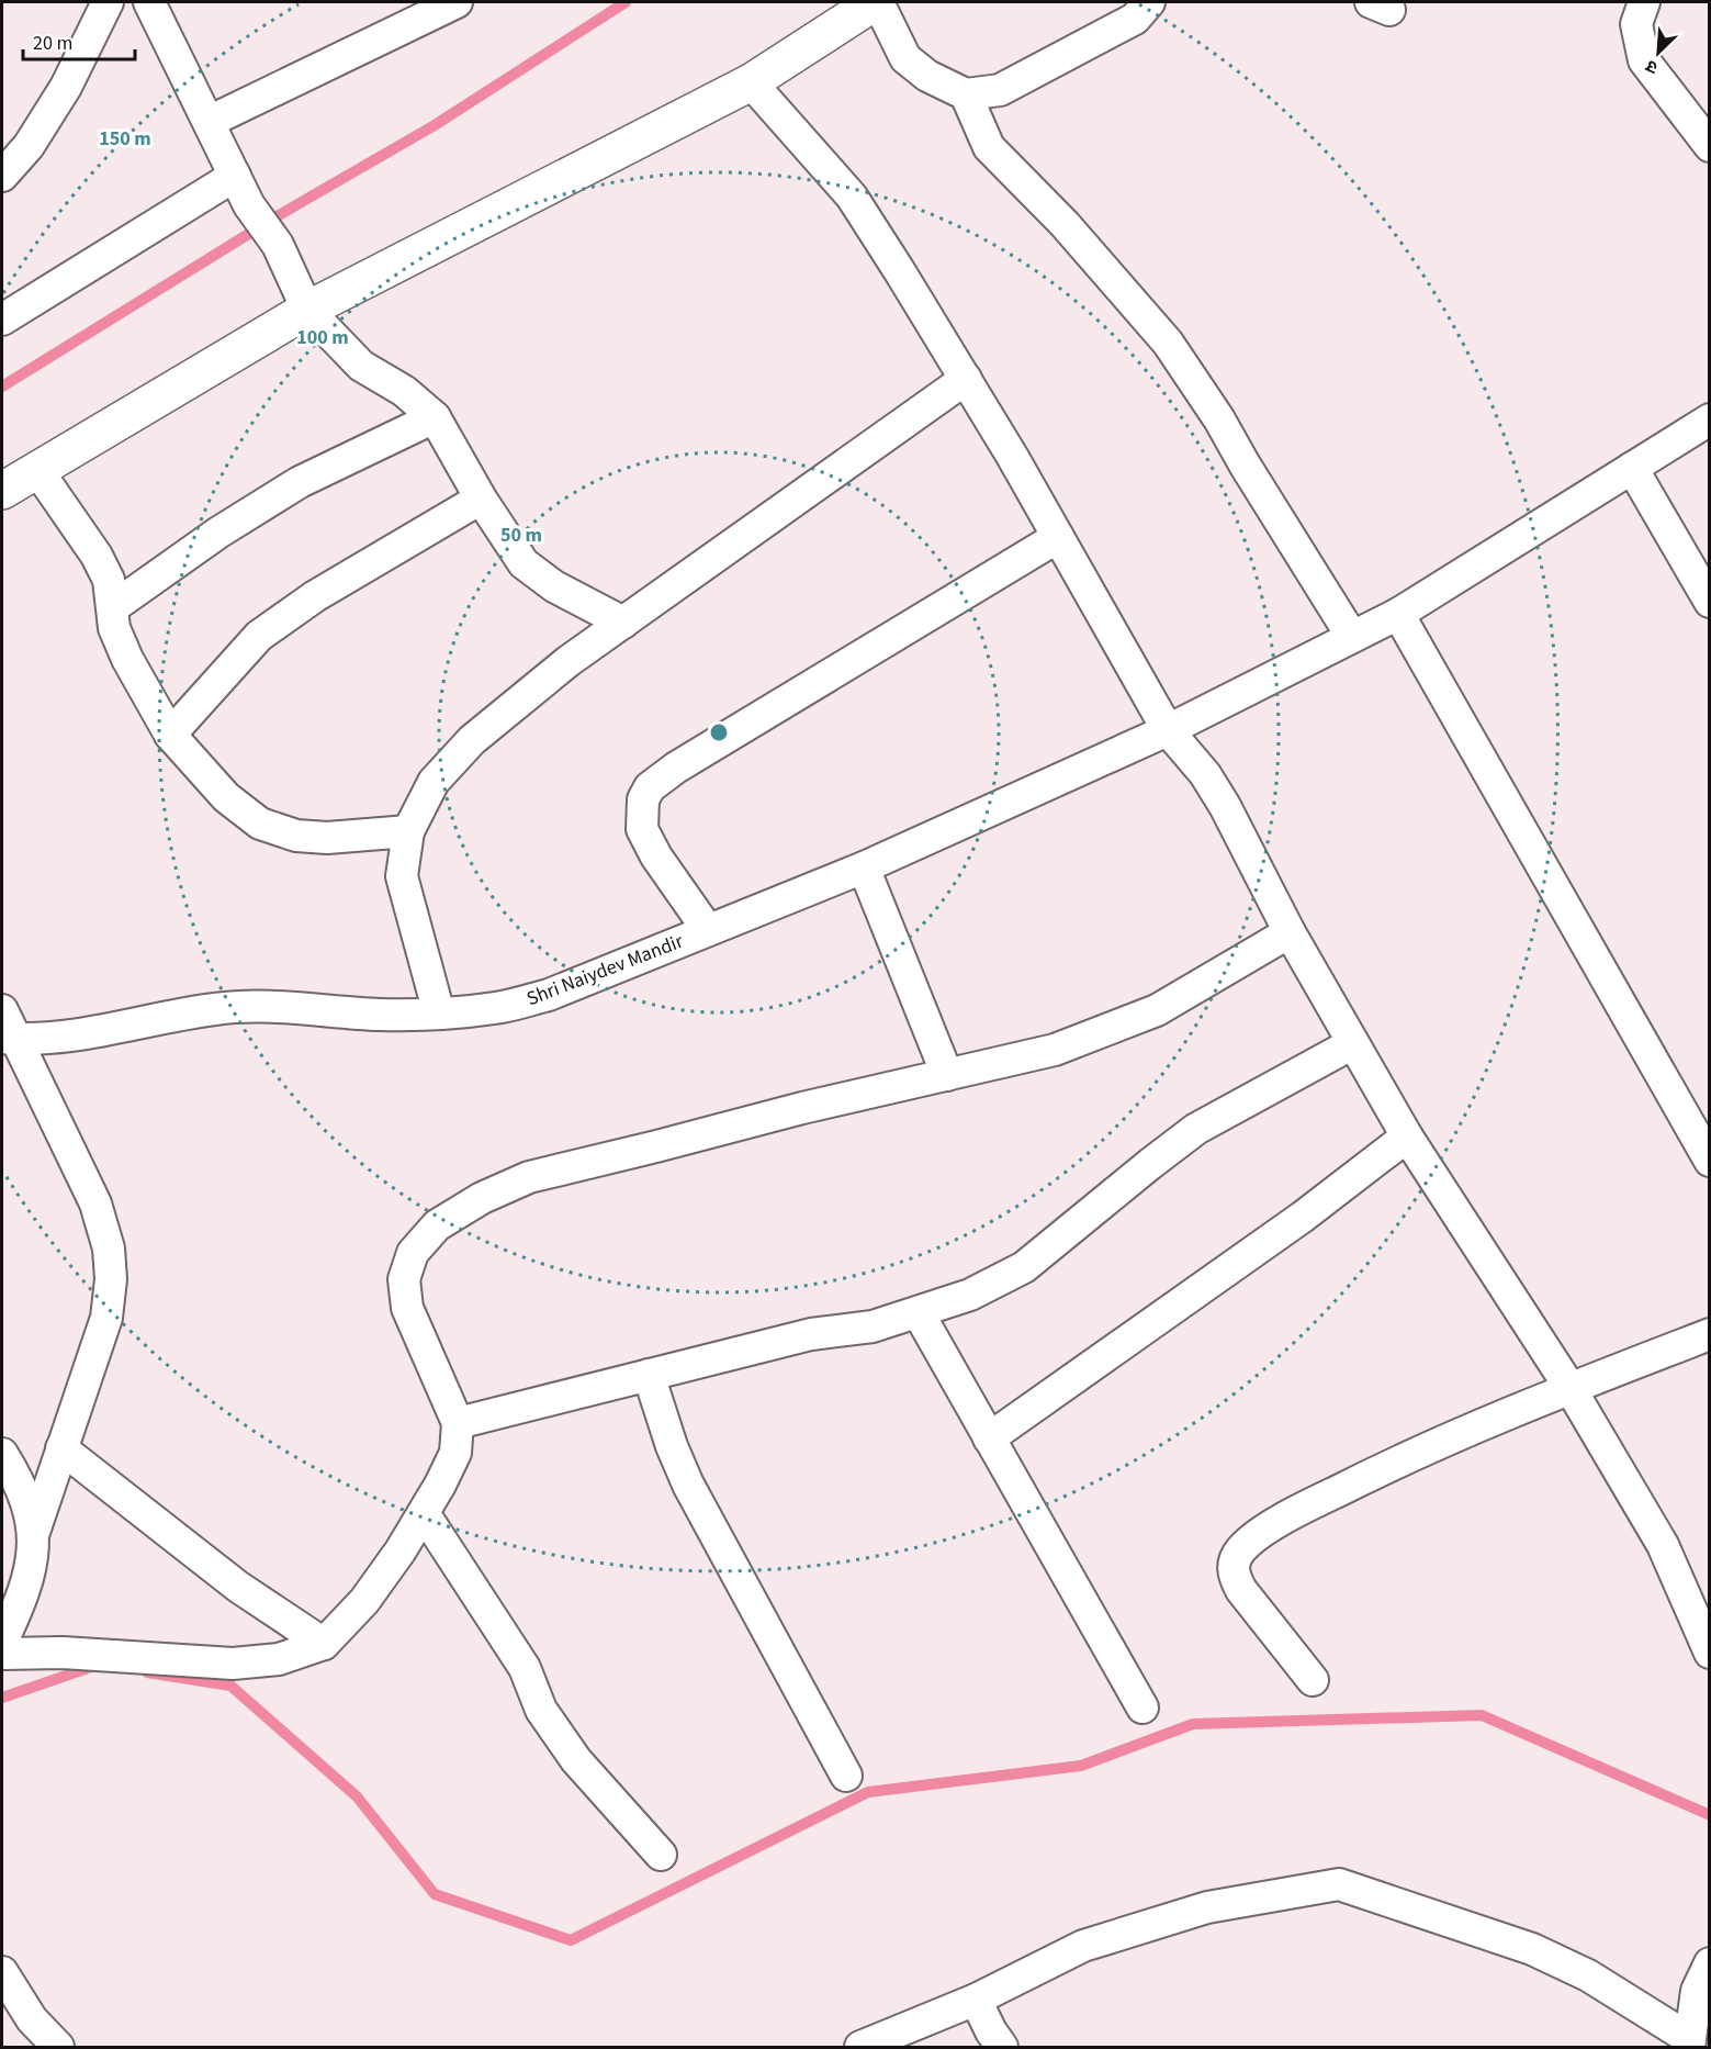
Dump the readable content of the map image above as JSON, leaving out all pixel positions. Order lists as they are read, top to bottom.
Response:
{
  "streets": {
    "street": ["Shri Naiydev Mandir"]
  },
  "scale_bar": "20 m",
  "north": "bottom left",
  "rings": ["150 m", "100 m", "50 m"]
}
